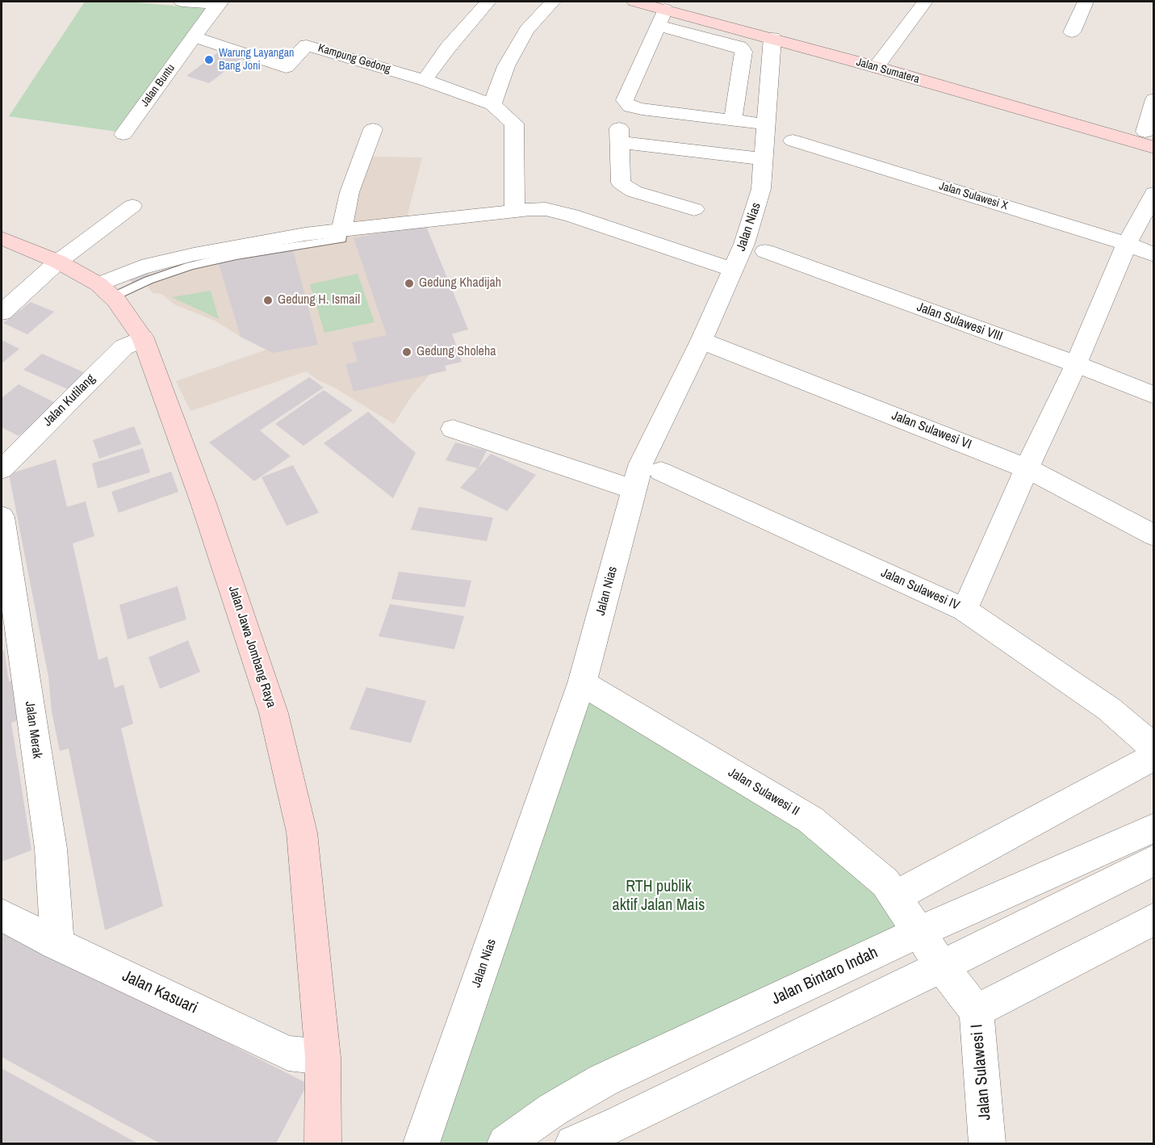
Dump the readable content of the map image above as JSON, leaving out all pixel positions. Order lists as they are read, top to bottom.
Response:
{
  "streets": {
    "main road": ["Jalan Sumatera", "Jalan Jawa Jombang Raya"],
    "street": [
      "Kampung Gedong",
      "Jalan Buntu",
      "Jalan Sulawesi X",
      "Jalan Nias",
      "Jalan Sulawesi VIII",
      "Jalan Kutilang",
      "Jalan Sulawesi VI",
      "Jalan Sulawesi IV",
      "Jalan Merak",
      "Jalan Sulawesi II",
      "Jalan Bintaro Indah",
      "Jalan Kasuari",
      "Jalan Sulawesi I"
    ]
  },
  "crossings": [
    ["Kampung Gedong", "Jalan Buntu"],
    ["Jalan Sumatera", "Jalan Nias"],
    ["Jalan Nias", "Jalan Sulawesi VI"],
    ["Jalan Nias", "Jalan Sulawesi II"],
    ["Jalan Kutilang", "Jalan Jawa Jombang Raya"],
    ["Jalan Jawa Jombang Raya", "Jalan Kasuari"],
    ["Jalan Merak", "Jalan Kasuari"],
    ["Jalan Sulawesi II", "Jalan Bintaro Indah"],
    ["Jalan Sulawesi II", "Jalan Sulawesi I"],
    ["Jalan Bintaro Indah", "Jalan Sulawesi I"]
  ],
  "parks": ["RTH publik aktif Jalan Mais"],
  "places": [
    "Warung Layangan Bang Joni",
    "Gedung Khadijah",
    "Gedung H. Ismail",
    "Gedung Sholeha"
  ]
}
